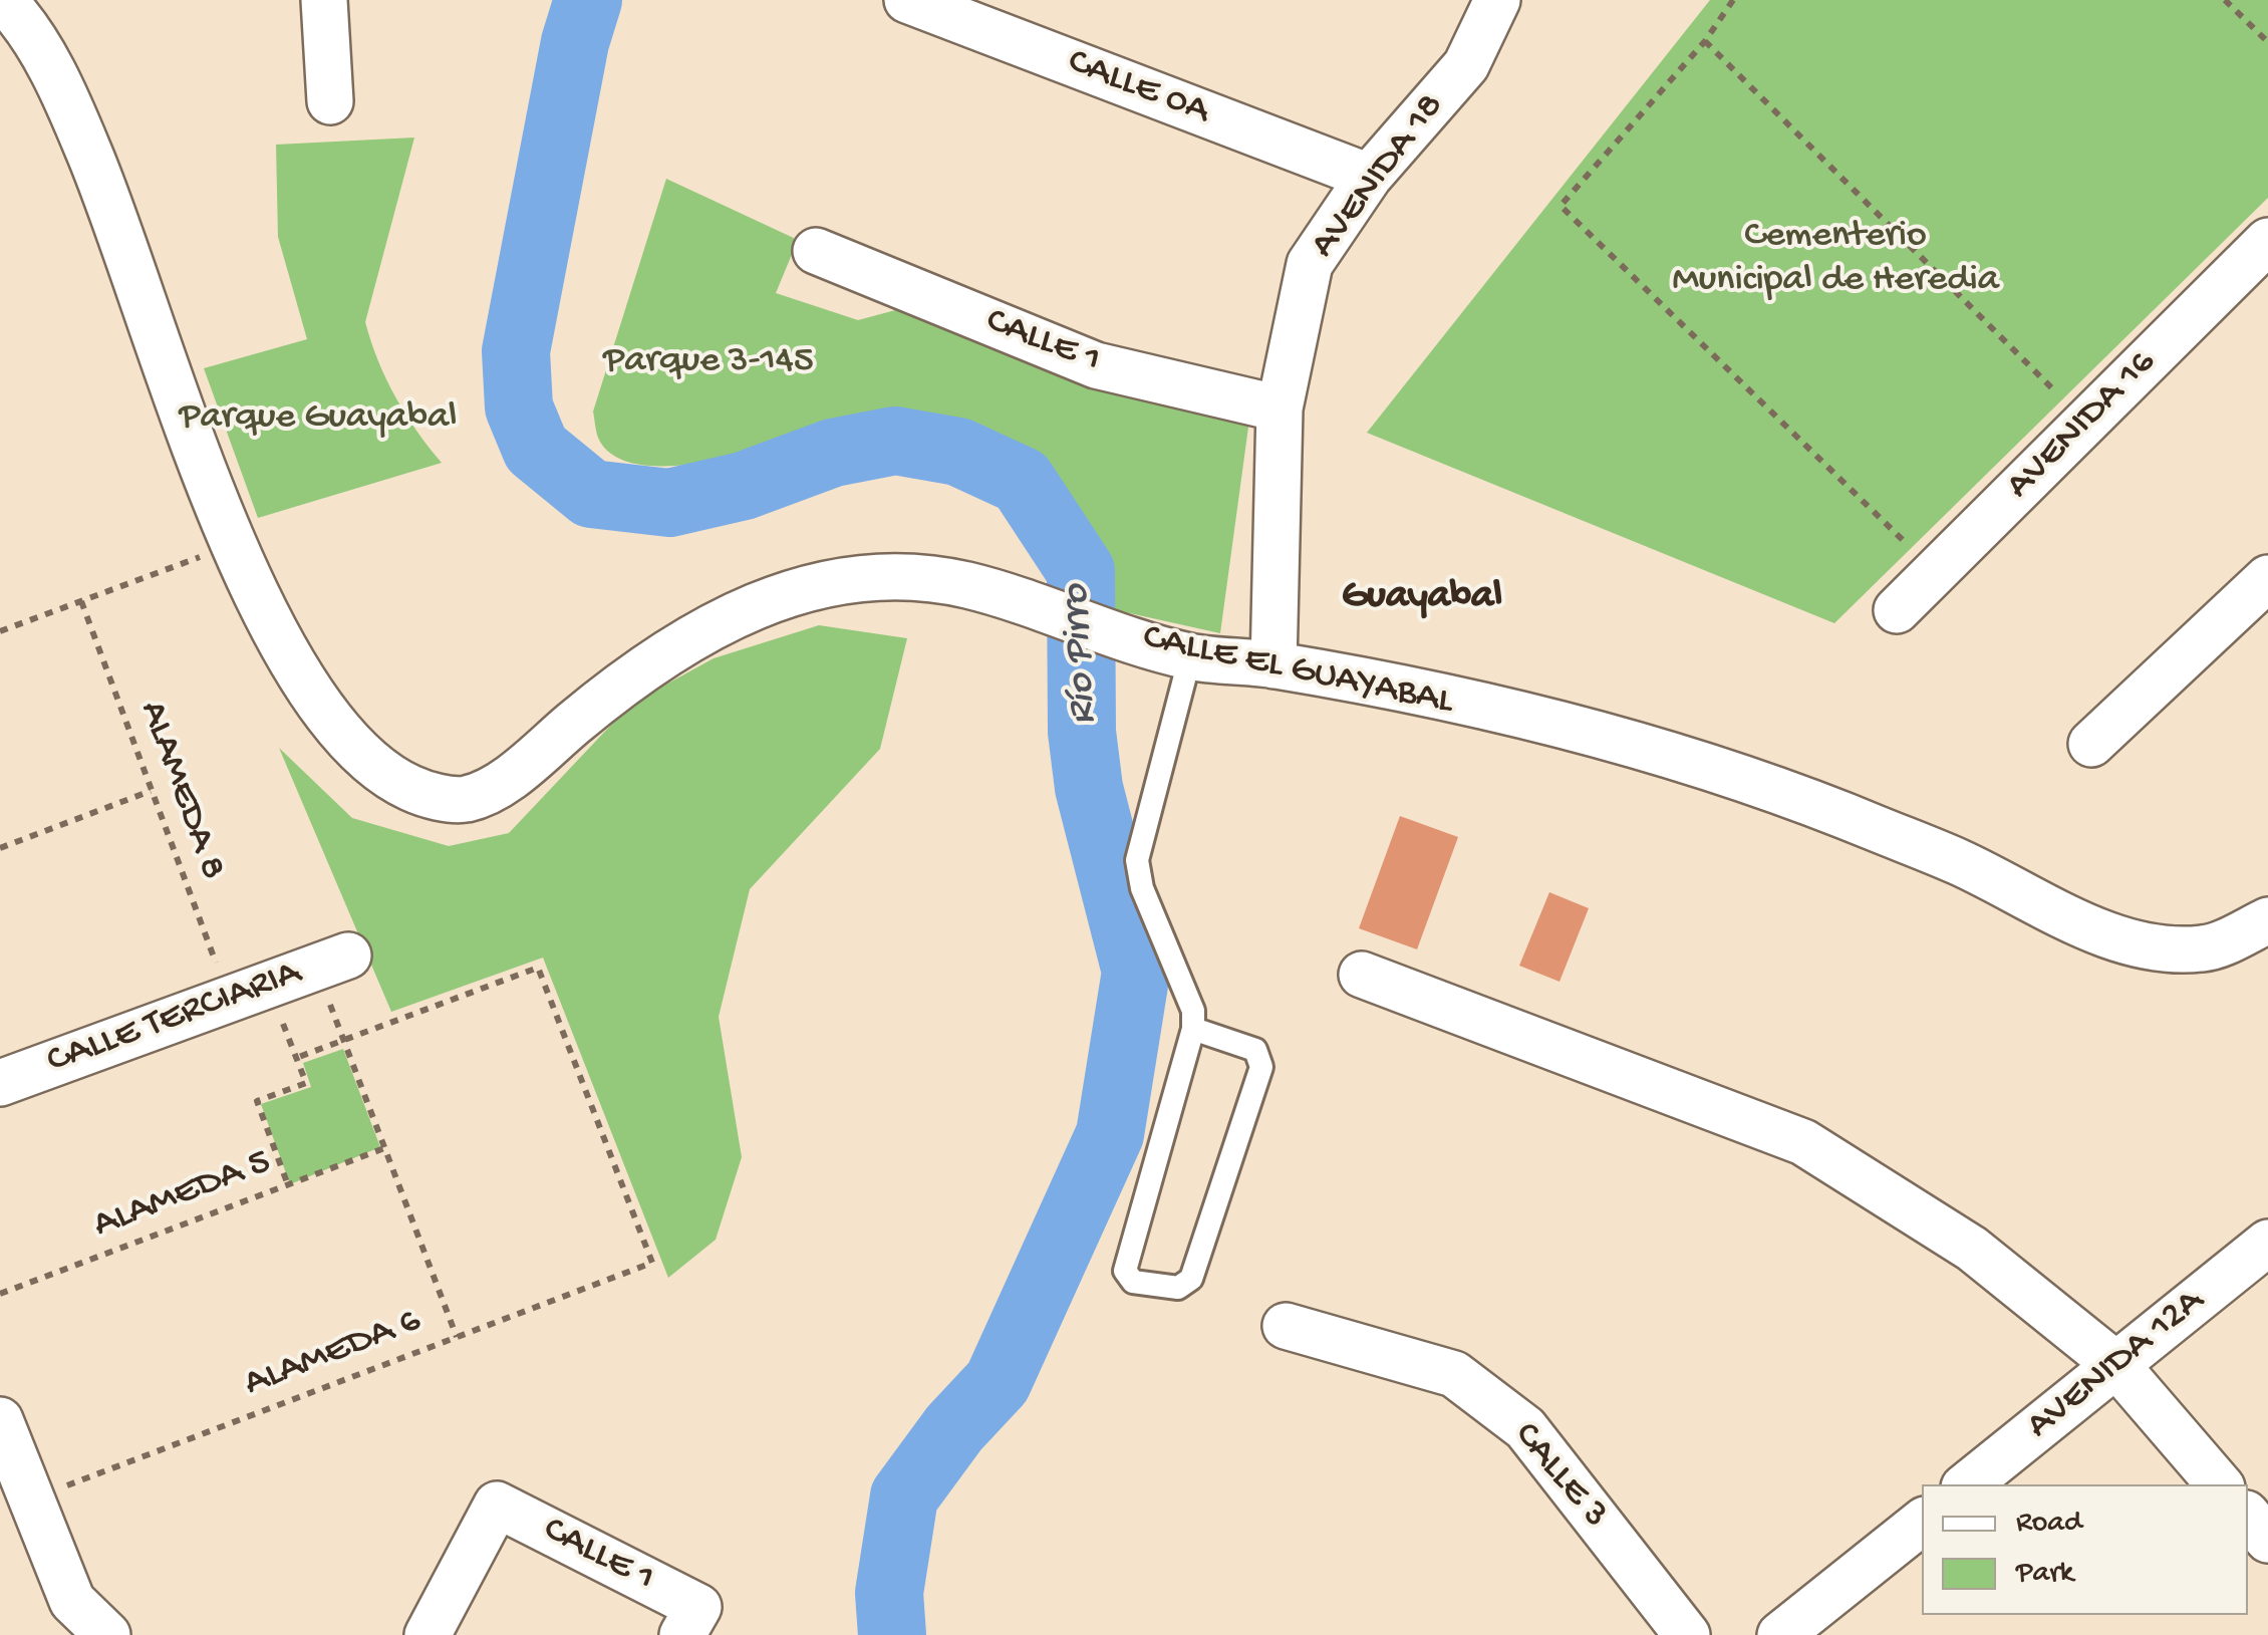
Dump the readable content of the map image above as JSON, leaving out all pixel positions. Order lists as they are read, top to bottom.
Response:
{
  "streets": {
    "street": [
      "CALLE 0A",
      "AVENIDA 18",
      "CALLE 1",
      "AVENIDA 16",
      "CALLE EL GUAYABAL",
      "CALLE TERCIARIA",
      "AVENIDA 12A",
      "CALLE 3"
    ],
    "path": ["ALAMEDA 8", "ALAMEDA 5", "ALAMEDA 6"]
  },
  "crossings": [
    ["CALLE 0A", "AVENIDA 18"],
    ["AVENIDA 18", "CALLE 1"],
    ["AVENIDA 18", "CALLE EL GUAYABAL"],
    ["ALAMEDA 8", "CALLE TERCIARIA"]
  ],
  "districts": ["Guayabal"],
  "water": ["Río Pirro"],
  "parks": ["Cementerio Municipal de Heredia", "Parque 3-145", "Parque Guayabal"],
  "legend": ["Road", "Park"]
}
